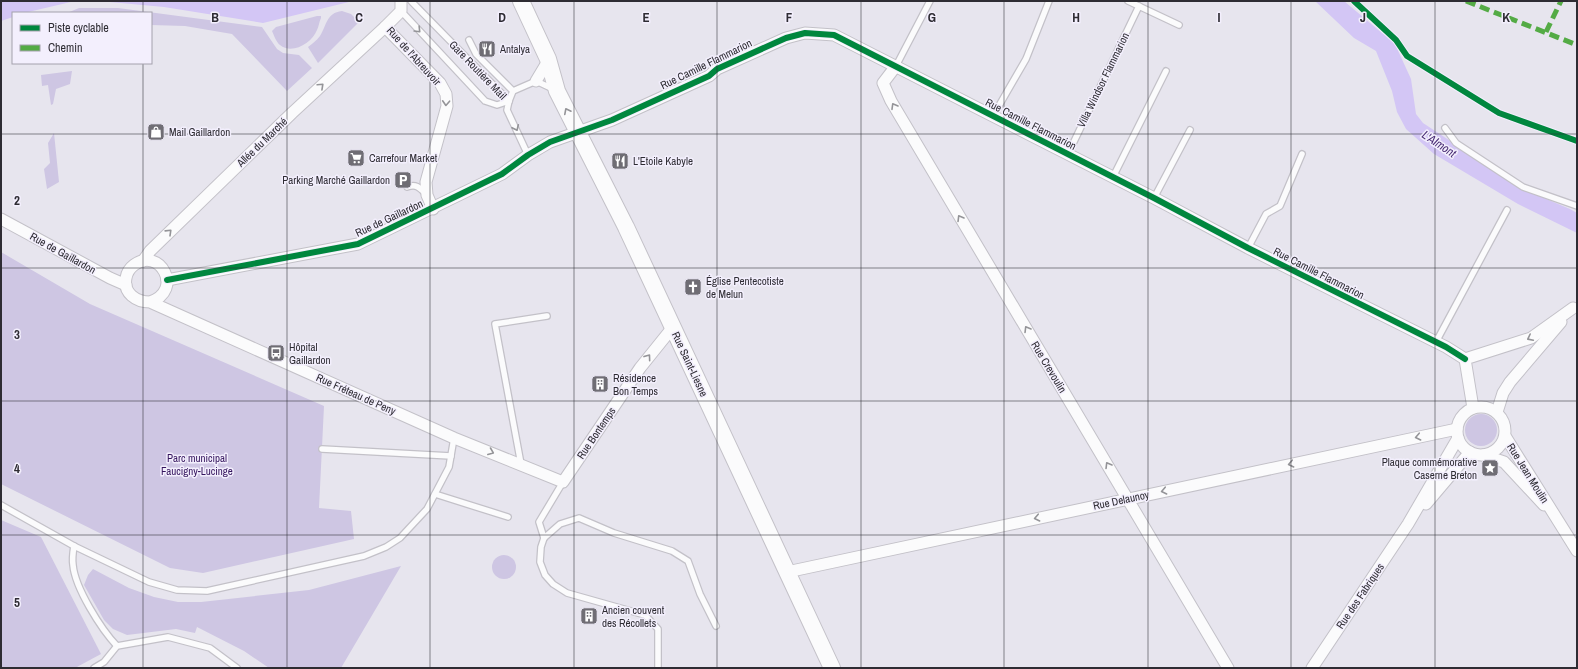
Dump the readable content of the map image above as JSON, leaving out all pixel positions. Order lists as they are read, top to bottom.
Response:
{
  "streets": {
    "main road": ["Rue Saint-Liesne"],
    "street": [
      "Rue de l'Abreuvoir",
      "Rue Camille Flammarion",
      "Allée du Marché",
      "Rue de Gaillardon",
      "Rue Crevoulin",
      "Rue Fréteau de Peny",
      "Rue Bontemps",
      "Rue Jean Moulin",
      "Rue Delaunoy",
      "Rue des Fabriques"
    ],
    "lane": ["Gare Routière Mail", "Villa Windsor Flammarion"]
  },
  "crossings": [
    ["Rue de l'Abreuvoir", "Gare Routière Mail"],
    ["Rue de l'Abreuvoir", "Allée du Marché"],
    ["Rue de l'Abreuvoir", "Rue de Gaillardon"],
    ["Rue Camille Flammarion", "Villa Windsor Flammarion"],
    ["Rue Camille Flammarion", "Rue de Gaillardon"],
    ["Rue Camille Flammarion", "Rue Saint-Liesne"],
    ["Rue Camille Flammarion", "Rue Crevoulin"],
    ["Allée du Marché", "Rue de Gaillardon"],
    ["Allée du Marché", "Rue Fréteau de Peny"],
    ["Rue de Gaillardon", "Rue Saint-Liesne"],
    ["Rue de Gaillardon", "Rue Fréteau de Peny"],
    ["Rue Saint-Liesne", "Rue Bontemps"],
    ["Rue Saint-Liesne", "Rue Delaunoy"],
    ["Rue Crevoulin", "Rue Delaunoy"],
    ["Rue Fréteau de Peny", "Rue Bontemps"],
    ["Rue Jean Moulin", "Rue Delaunoy"],
    ["Rue Jean Moulin", "Rue des Fabriques"],
    ["Rue Delaunoy", "Rue des Fabriques"]
  ],
  "one_way": [
    "Rue de l'Abreuvoir",
    "Allée du Marché",
    "Rue Crevoulin",
    "Rue Bontemps",
    "Rue Delaunoy"
  ],
  "water": ["L'Almont"],
  "parks": ["Parc municipal Faucigny-Lucinge"],
  "places": {
    "restaurant": ["Antalya", "L'Etoile Kabyle"],
    "shop": ["Mail Gaillardon"],
    "supermarket": ["Carrefour Market"],
    "parking": ["Parking Marché Gaillardon"],
    "church": ["Église Pentecotiste de Melun"],
    "bus stop": ["Hôpital Gaillardon"],
    "building": ["Résidence Bon Temps", "Ancien couvent des Récollets"],
    "place": ["Plaque commémorative Caserne Breton"]
  },
  "legend": ["Piste cyclable", "Chemin"],
  "grid": {
    "columns": [
      "B",
      "C",
      "D",
      "E",
      "F",
      "G",
      "H",
      "I",
      "J",
      "K"
    ],
    "rows": [
      "2",
      "3",
      "4",
      "5"
    ]
  }
}
